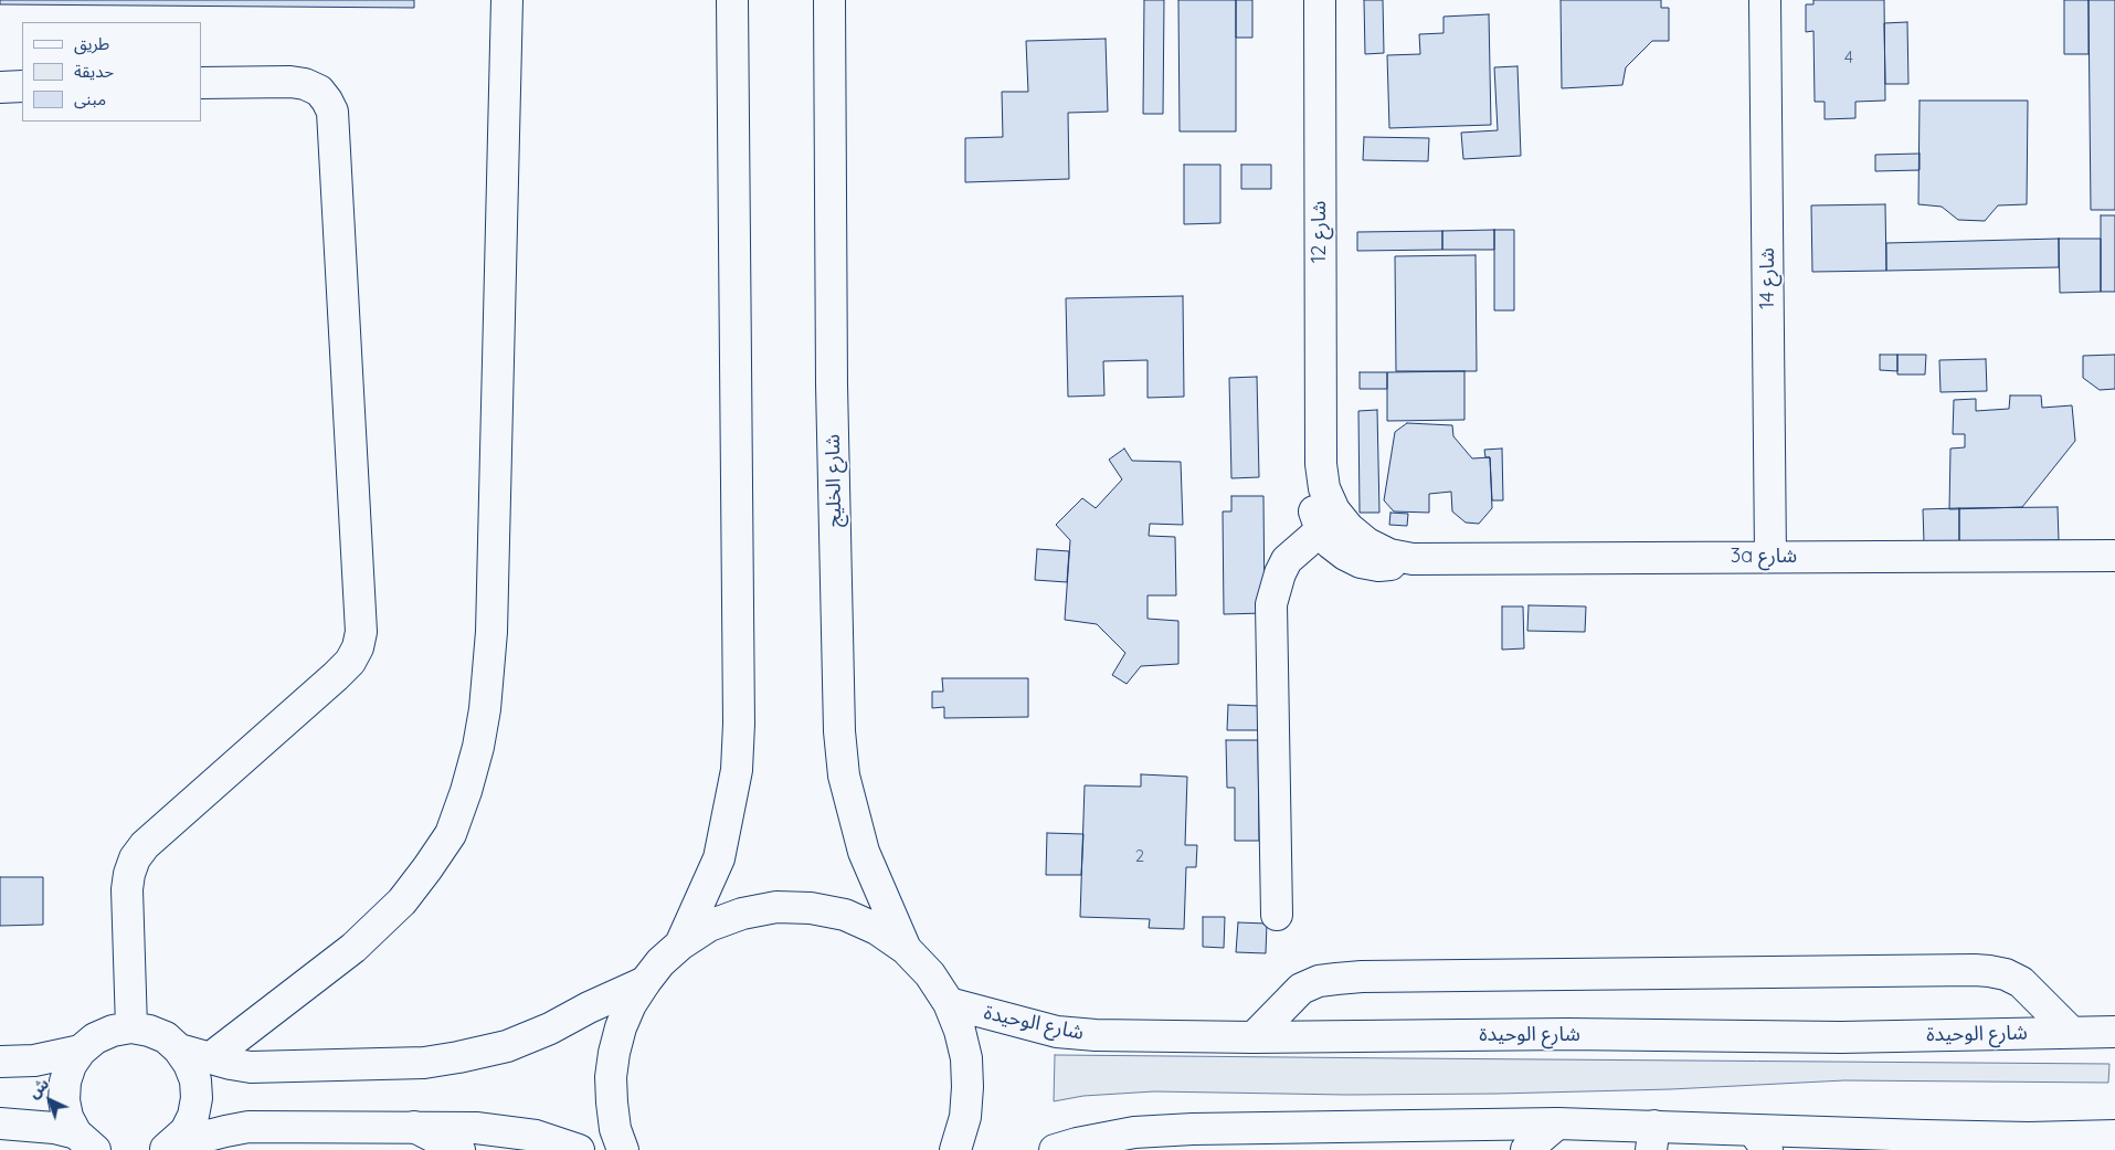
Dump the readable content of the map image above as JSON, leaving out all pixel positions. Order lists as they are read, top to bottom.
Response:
{
  "streets": {
    "main road": [
      "شارع 12",
      "شارع 14",
      "شارع الخليج",
      "3a شارع",
      "شارع الوحيدة"
    ]
  },
  "crossings": [
    ["شارع 12", "3a شارع"],
    ["شارع 14", "3a شارع"]
  ],
  "house_numbers": ["4", "2"],
  "legend": ["طريق", "حديقة", "مبنى"],
  "north": "top left"
}
